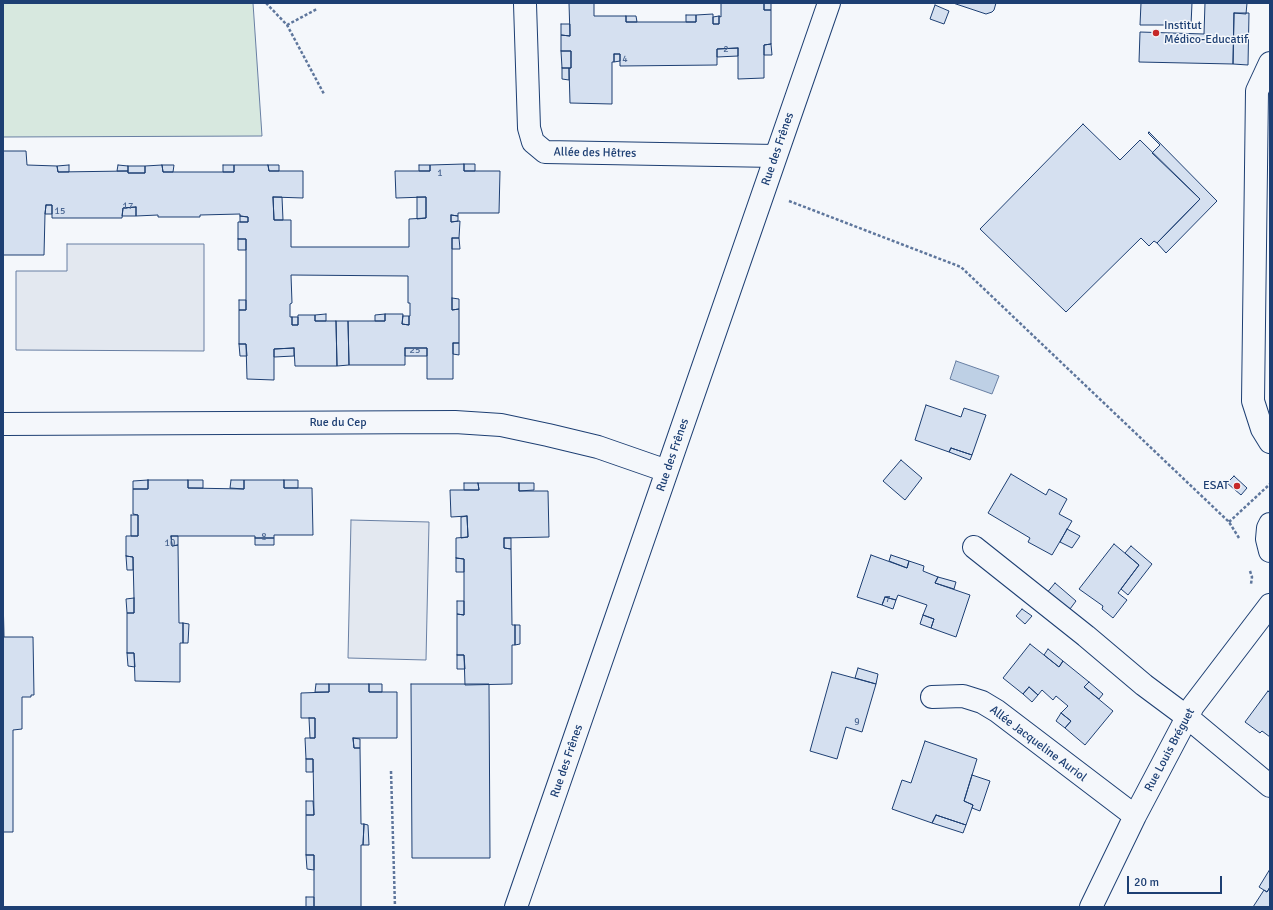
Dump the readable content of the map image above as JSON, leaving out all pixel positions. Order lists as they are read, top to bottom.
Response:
{
  "streets": {
    "street": [
      "Rue des Frênes",
      "Allée des Hêtres",
      "Rue du Cep",
      "Allée Jacqueline Auriol",
      "Rue Louis Bréguet"
    ]
  },
  "crossings": [
    ["Rue des Frênes", "Allée des Hêtres"],
    ["Rue des Frênes", "Rue du Cep"],
    ["Allée Jacqueline Auriol", "Rue Louis Bréguet"]
  ],
  "places": ["Institut Médico-Educatif", "ESAT"],
  "house_numbers": [
    "2",
    "4",
    "1",
    "17",
    "15",
    "25",
    "8",
    "10",
    "7",
    "9"
  ],
  "scale_bar": "20 m"
}
